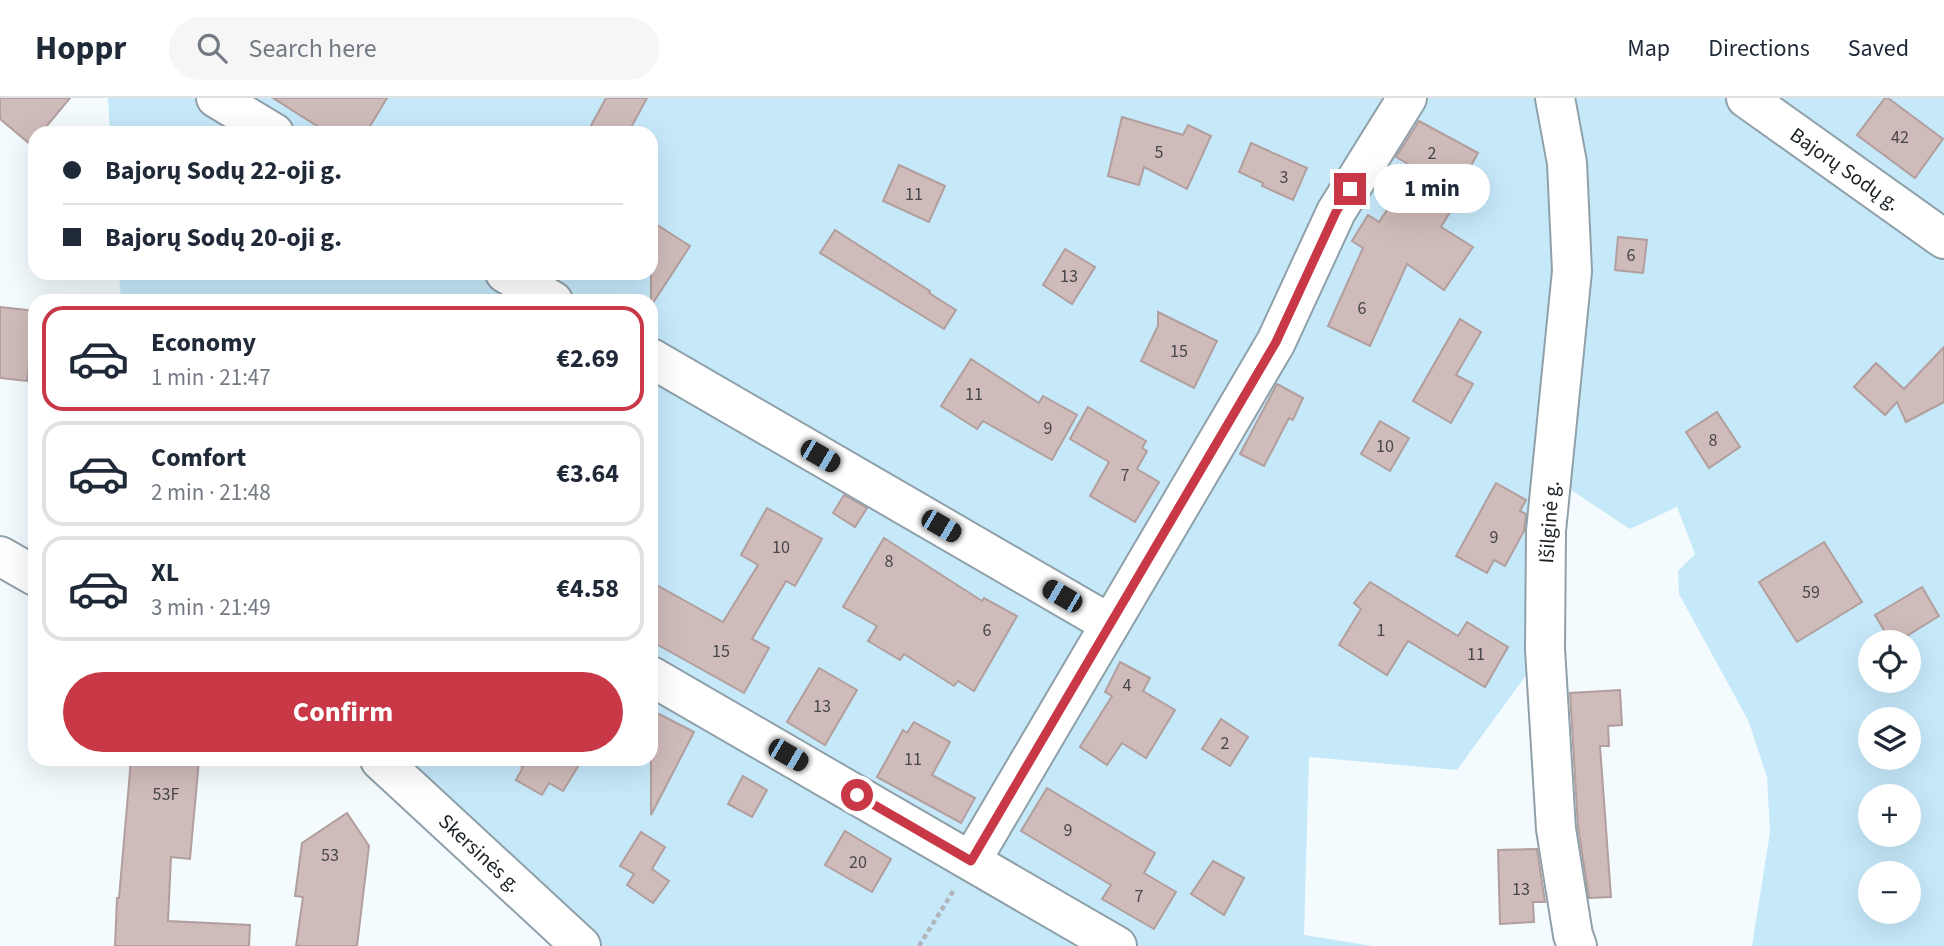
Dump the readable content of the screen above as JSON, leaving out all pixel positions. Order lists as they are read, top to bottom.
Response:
{
  "streets": {
    "street": ["Bajorų Sodų g.", "Išilginė g.", "Skersinės g."]
  },
  "house_numbers": [
    "42",
    "5",
    "2",
    "3",
    "11",
    "6",
    "13",
    "6",
    "15",
    "11",
    "9",
    "8",
    "10",
    "7",
    "9",
    "10",
    "8",
    "59",
    "6",
    "1",
    "15",
    "11",
    "4",
    "13",
    "2",
    "11",
    "53F",
    "9",
    "53",
    "20",
    "13",
    "7"
  ],
  "page": {
    "header": "Hoppr",
    "search": "Search here",
    "nav": ["Map", "Directions", "Saved"],
    "banner": ["Bajorų Sodų 22-oji g.", "Bajorų Sodų 20-oji g."],
    "bubble": "1 min",
    "list": [
      {
        "name": "Economy",
        "note": "1 min · 21:47",
        "value": "€2.69"
      },
      {
        "name": "Comfort",
        "note": "2 min · 21:48",
        "value": "€3.64"
      },
      {
        "name": "XL",
        "note": "3 min · 21:49",
        "value": "€4.58"
      }
    ],
    "map_buttons": ["+", "−"],
    "buttons": "Confirm"
  }
}
